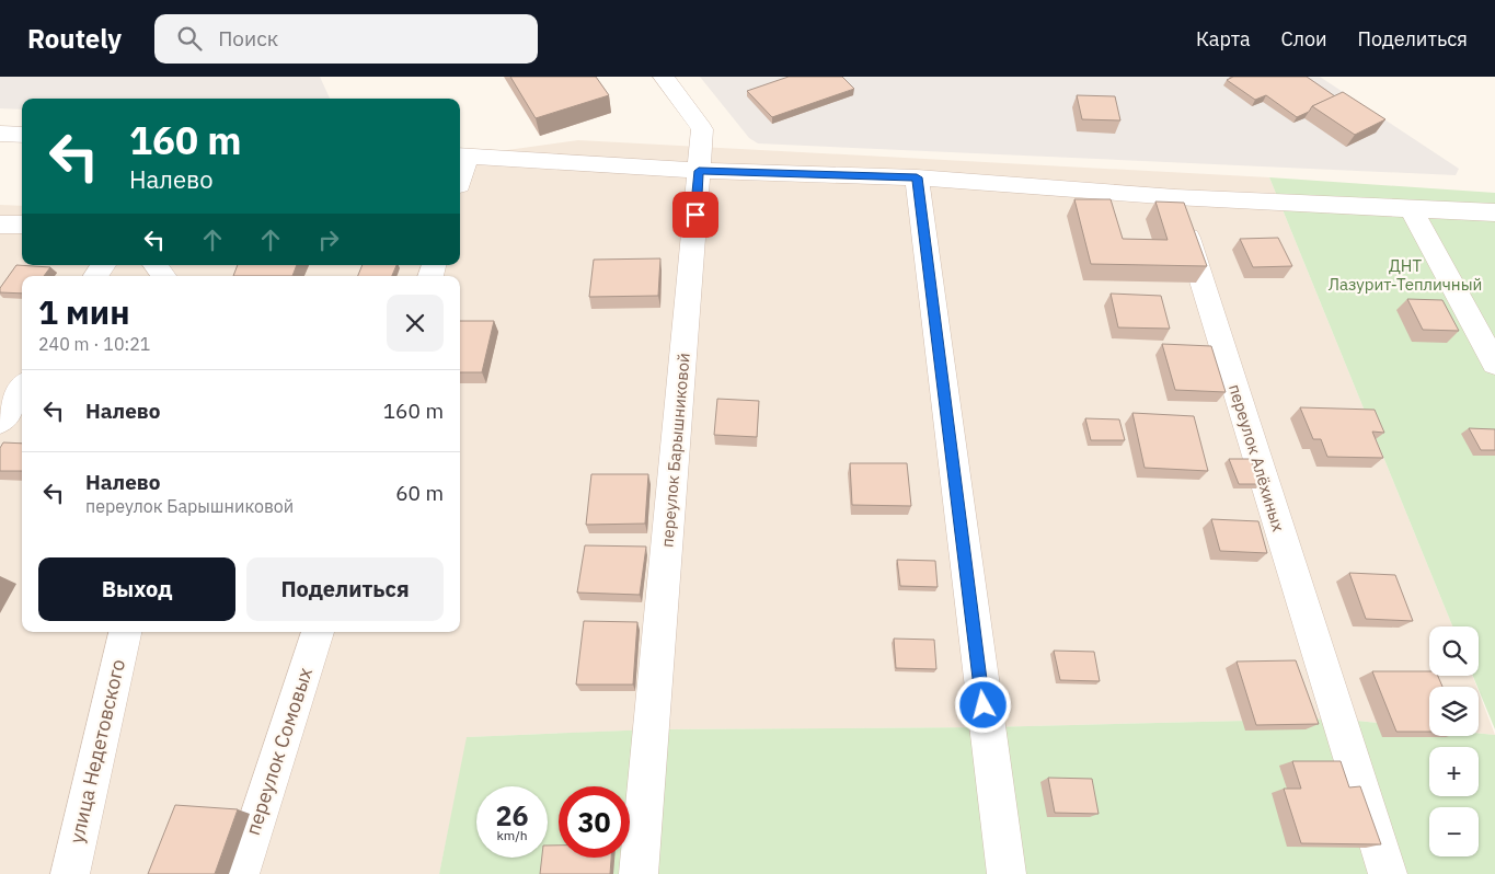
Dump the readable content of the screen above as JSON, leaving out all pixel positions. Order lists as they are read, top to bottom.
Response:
{
  "streets": {
    "street": [
      "переулок Барышниковой",
      "переулок Алёхиных",
      "улица Недетовского",
      "переулок Сомовых"
    ]
  },
  "parks": ["ДНТ Лазурит-Тепличный"],
  "page": {
    "header": "Routely",
    "search": "Поиск",
    "nav": ["Карта", "Слои", "Поделиться"],
    "turn": ["160 m", "Налево"],
    "heading": ["1 мин", "240 m · 10:21"],
    "list": [
      {
        "name": "Налево",
        "value": "160 m"
      },
      {
        "name": "Налево",
        "note": "переулок Барышниковой",
        "value": "60 m"
      }
    ],
    "buttons": ["Выход", "Поделиться"],
    "map_buttons": ["+", "−"],
    "speed": "26 km/h",
    "limit": "30"
  }
}
